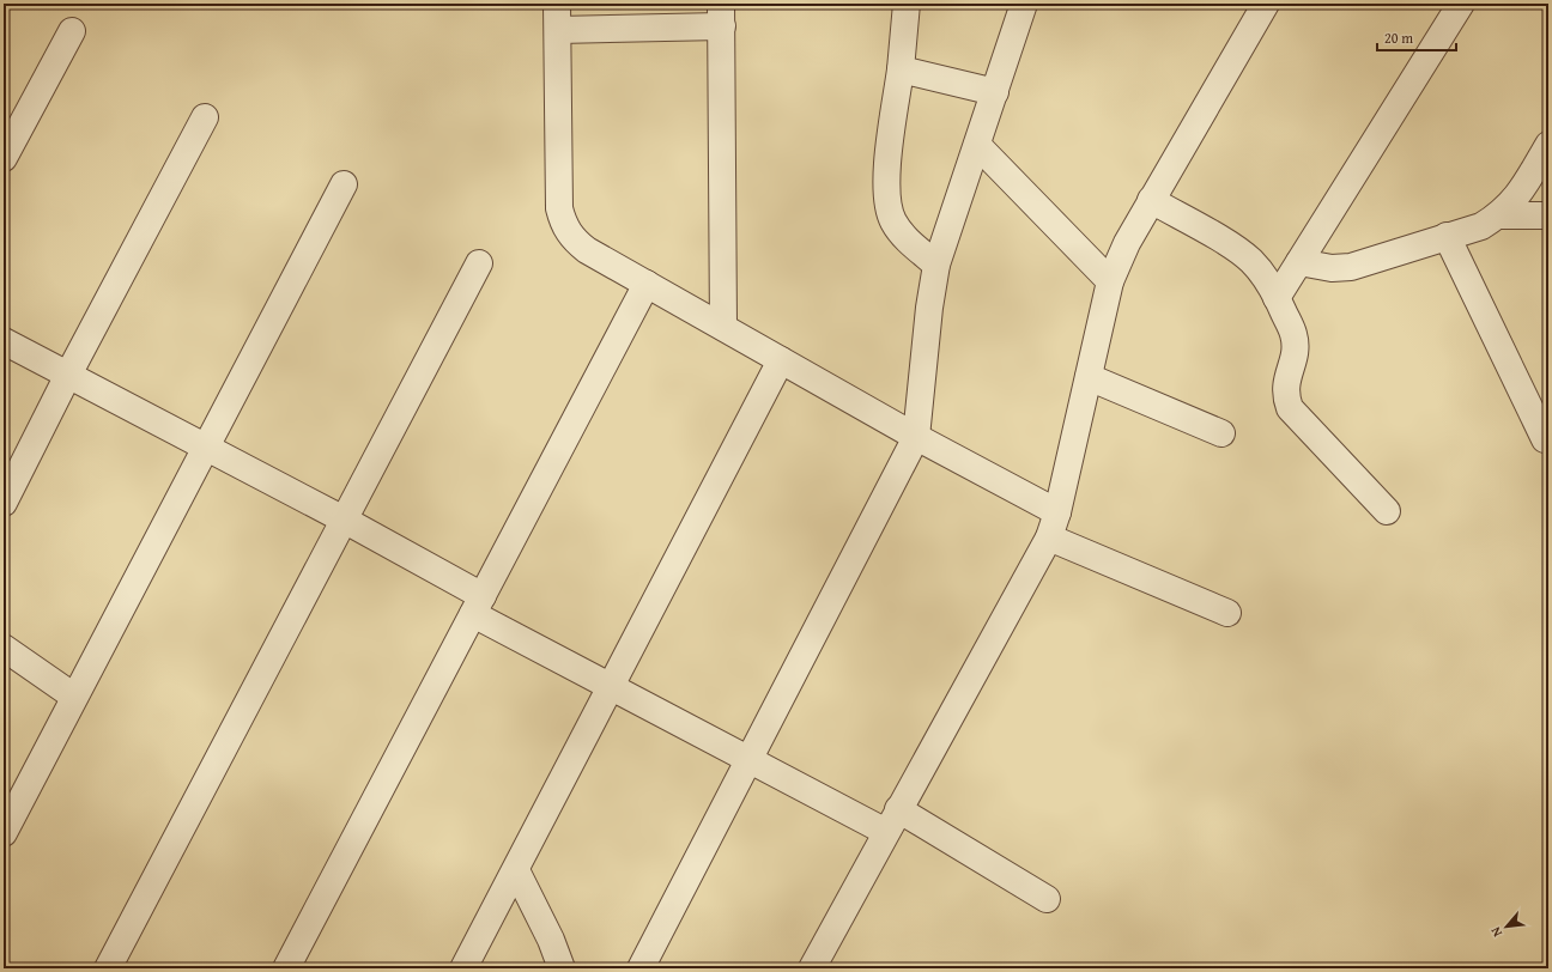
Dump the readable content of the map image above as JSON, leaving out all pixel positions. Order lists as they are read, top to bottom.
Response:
{
  "scale_bar": "20 m",
  "north": "bottom left"
}
